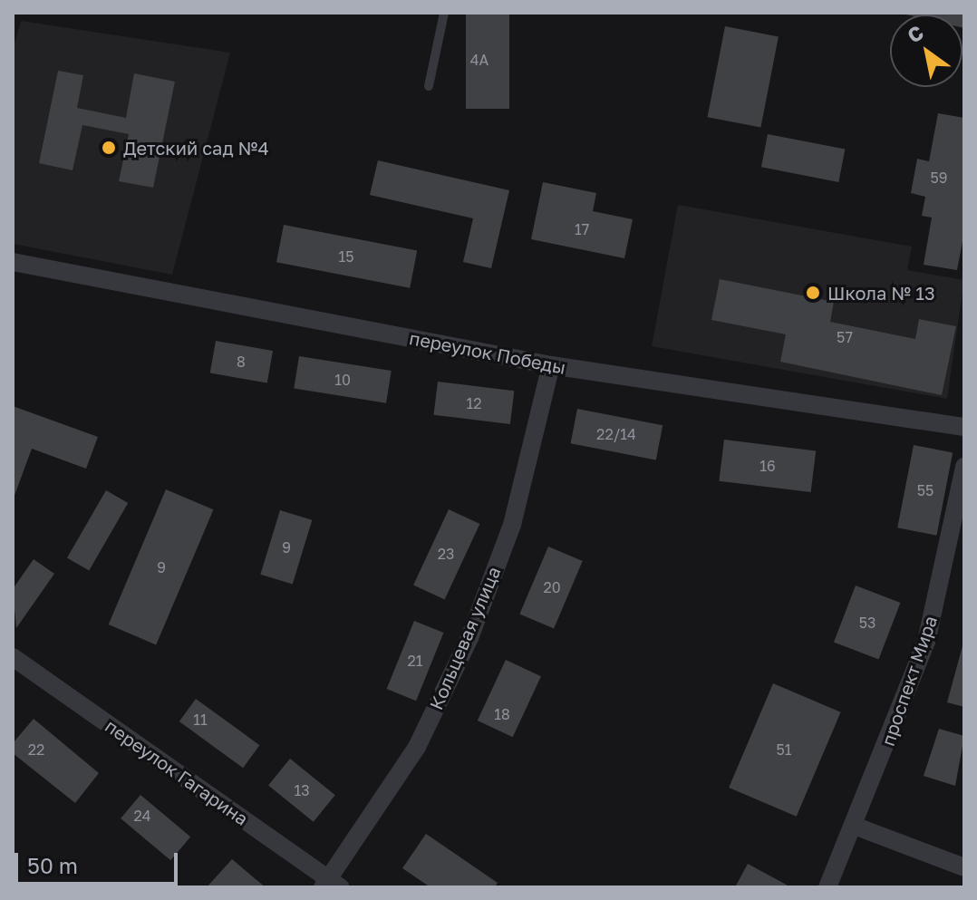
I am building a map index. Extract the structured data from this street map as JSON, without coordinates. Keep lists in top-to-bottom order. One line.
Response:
{"streets":{"street":["переулок Победы","Кольцевая улица","проспект Мира","переулок Гагарина"]},"crossings":[["переулок Победы","Кольцевая улица"],["Кольцевая улица","переулок Гагарина"]],"places":["Детский сад №4","Школа № 13"],"house_numbers":["4А","59","17","15","57","8","10","12","22/14","16","55","9","23","9","20","53","21","18","11","22","51","13","24"],"scale_bar":"50 m","north":"top left"}
